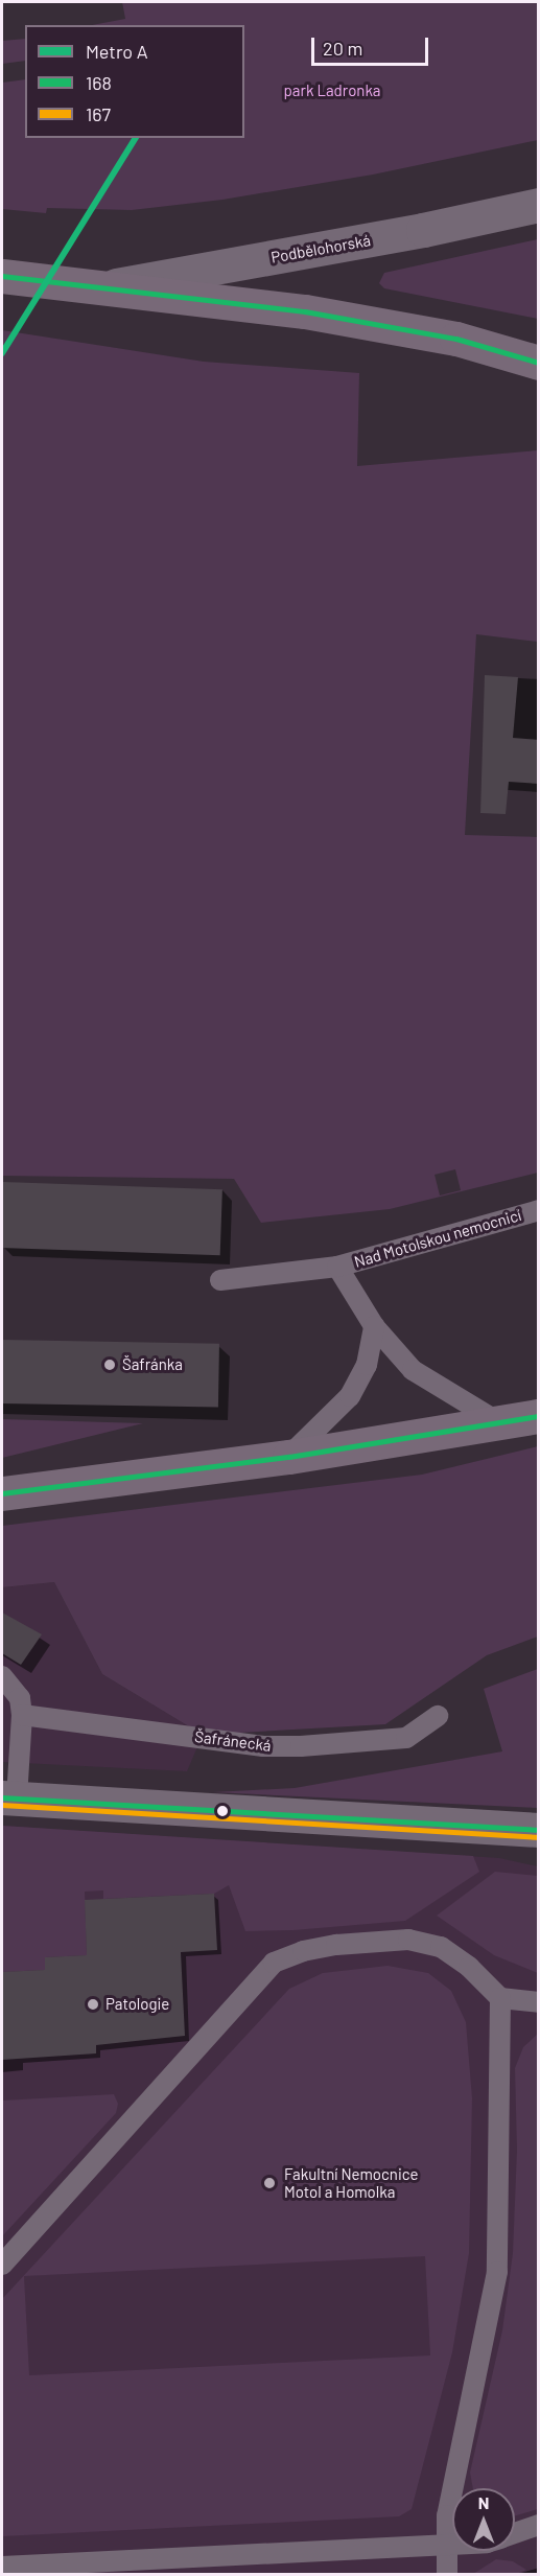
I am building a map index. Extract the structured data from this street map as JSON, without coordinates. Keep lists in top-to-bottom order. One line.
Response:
{"streets":{"street":["Podbělohorská"],"lane":["Nad Motolskou nemocnicí","Šafránecká"]},"parks":["park Ladronka"],"places":["Šafránka","Patologie","Fakultní Nemocnice Motol a Homolka"],"lines":["metro line A","transit line 168","transit line 167"],"legend":["Metro A","168","167"],"scale_bar":"20 m","north":"top"}
